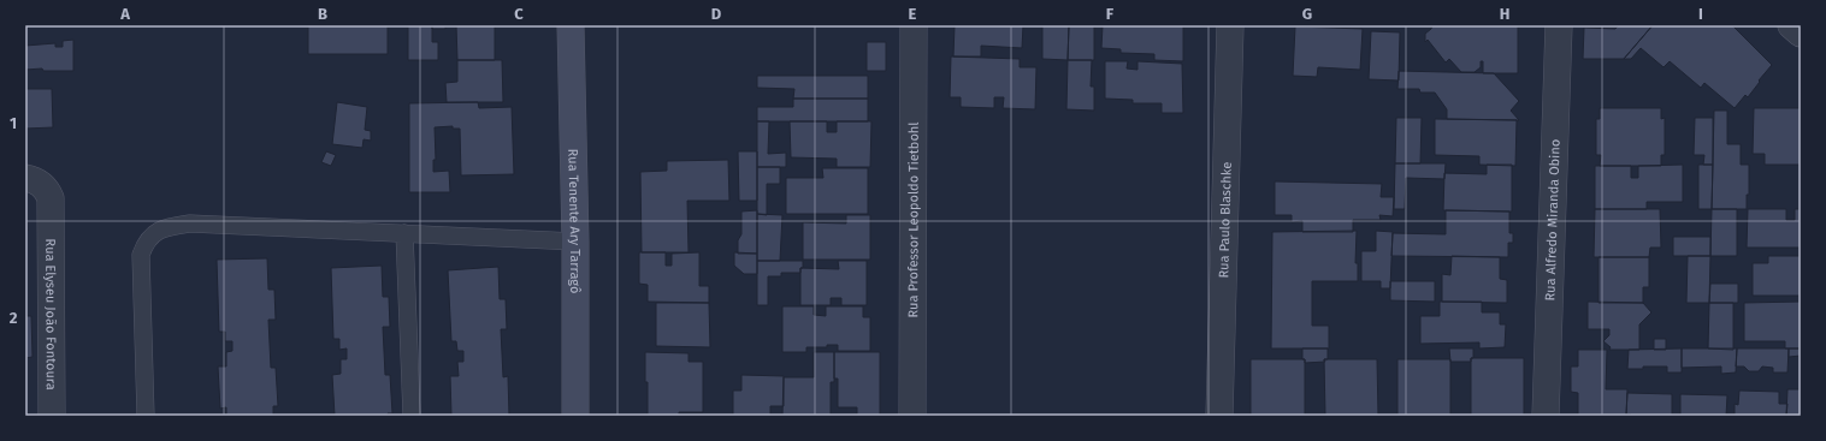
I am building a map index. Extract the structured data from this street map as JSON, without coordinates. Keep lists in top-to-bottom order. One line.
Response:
{"streets":{"main road":["Rua Tenente Ary Tarragô"],"street":["Rua Alfredo Miranda Obino","Rua Professor Leopoldo Tietbohl","Rua Paulo Blaschke","Rua Elyseu João Fontoura"]},"grid":{"columns":["A","B","C","D","E","F","G","H","I"],"rows":["1","2"]}}
